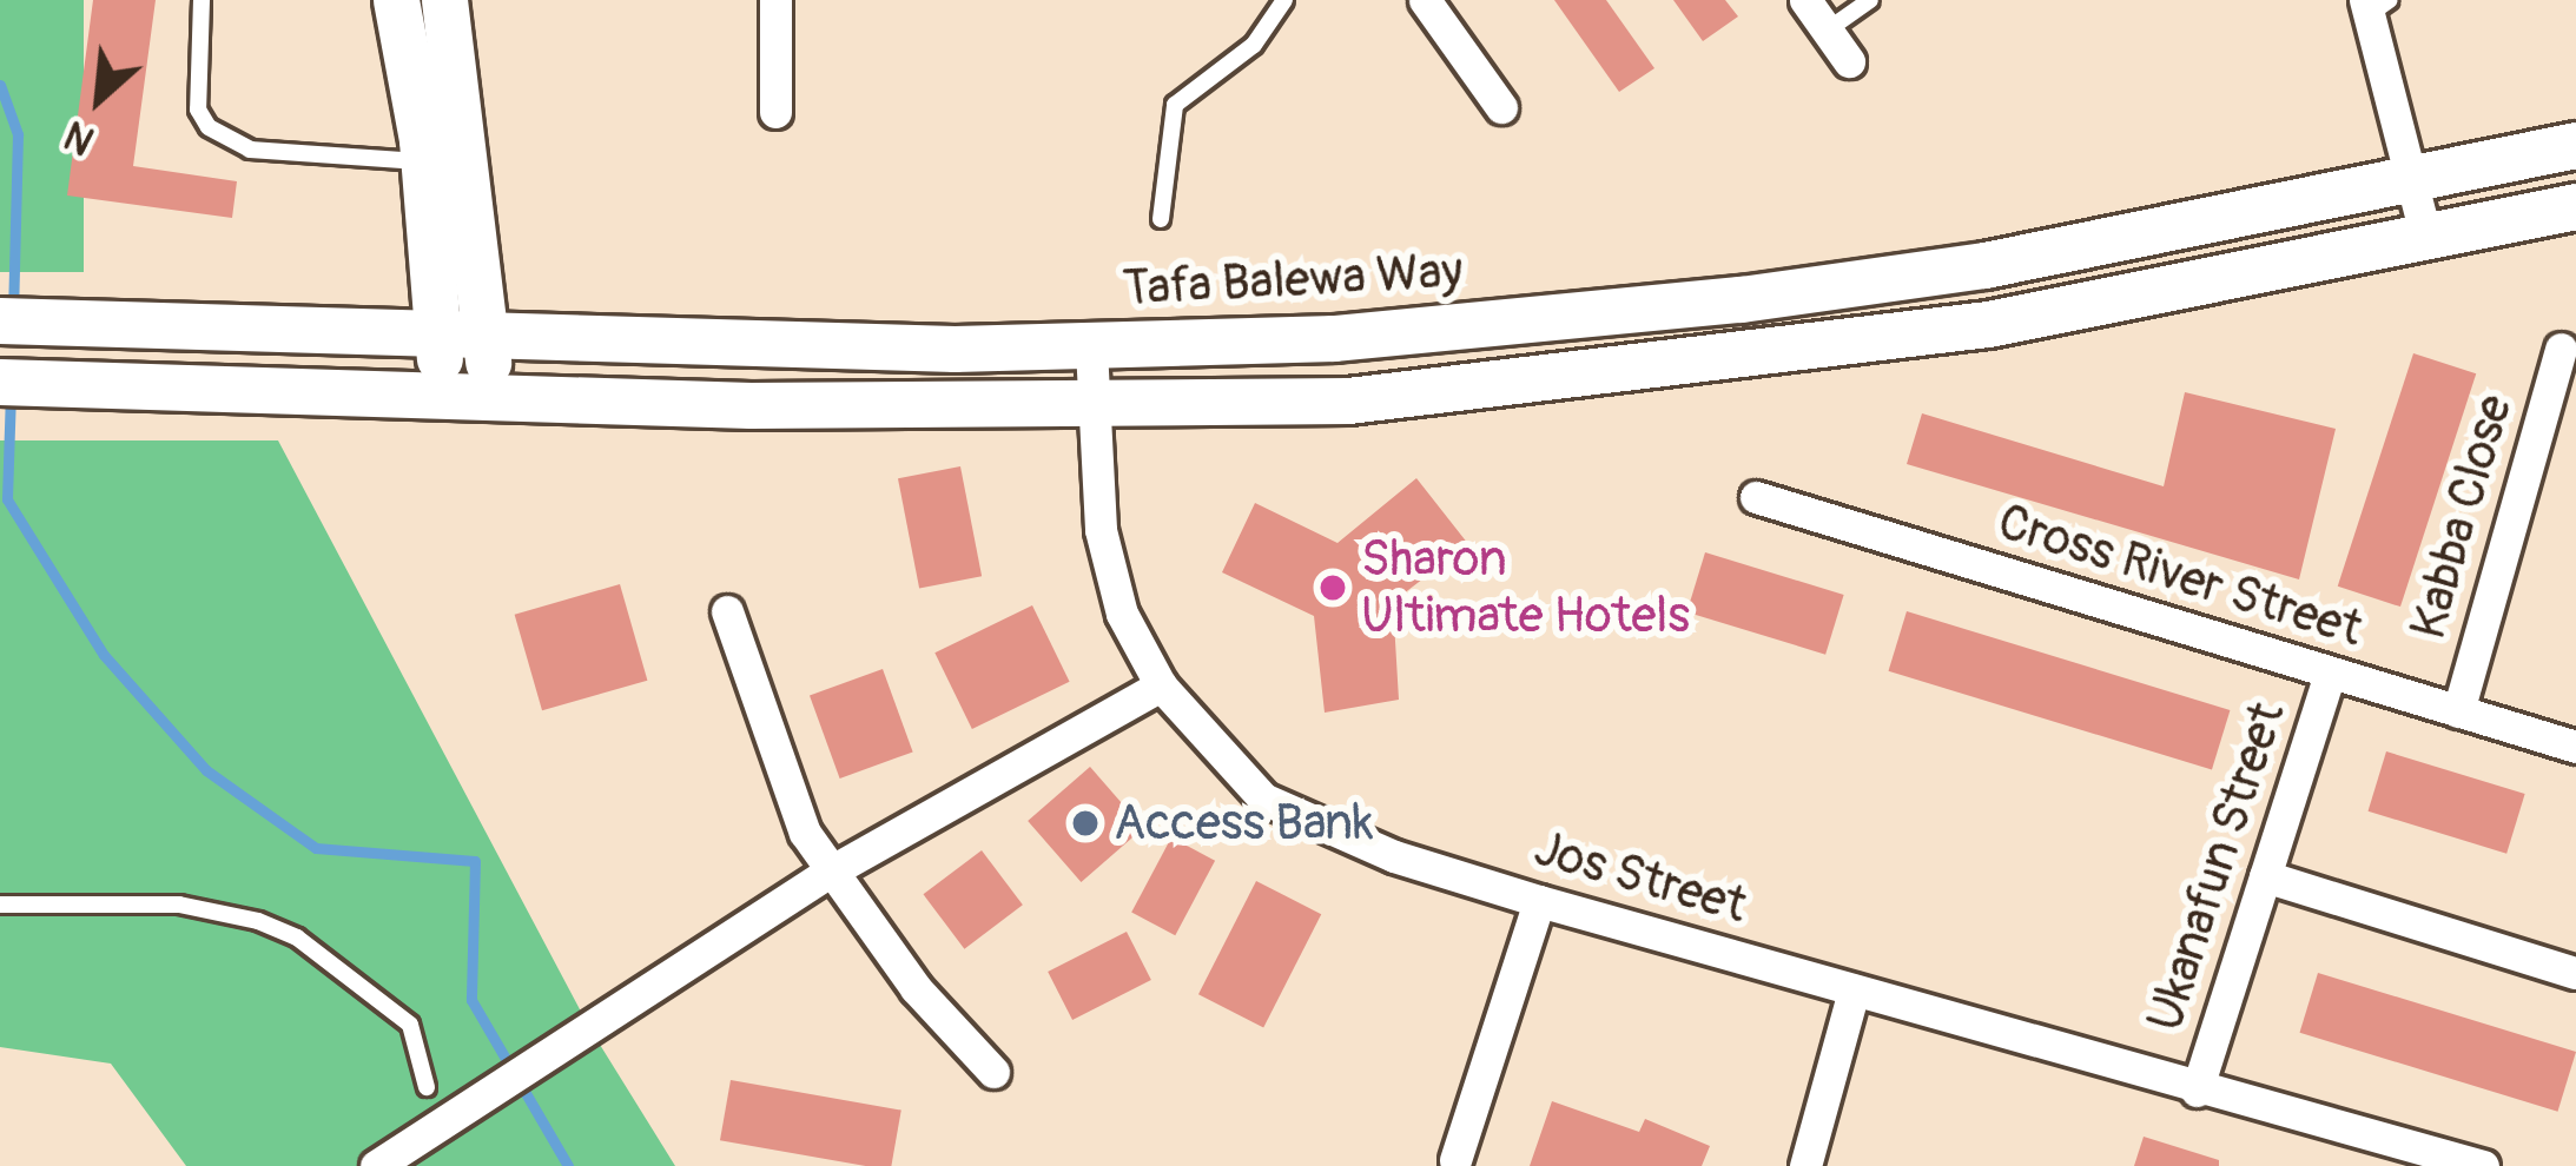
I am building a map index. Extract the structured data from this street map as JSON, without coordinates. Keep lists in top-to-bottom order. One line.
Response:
{"streets":{"main road":["Tafa Balewa Way"],"street":["Kabba Close","Cross River Street","Ukanafun Street","Jos Street"]},"crossings":[["Tafa Balewa Way","Jos Street"],["Kabba Close","Cross River Street"],["Cross River Street","Ukanafun Street"],["Ukanafun Street","Jos Street"]],"places":["Sharon Ultimate Hotels","Access Bank"],"north":"bottom left"}
